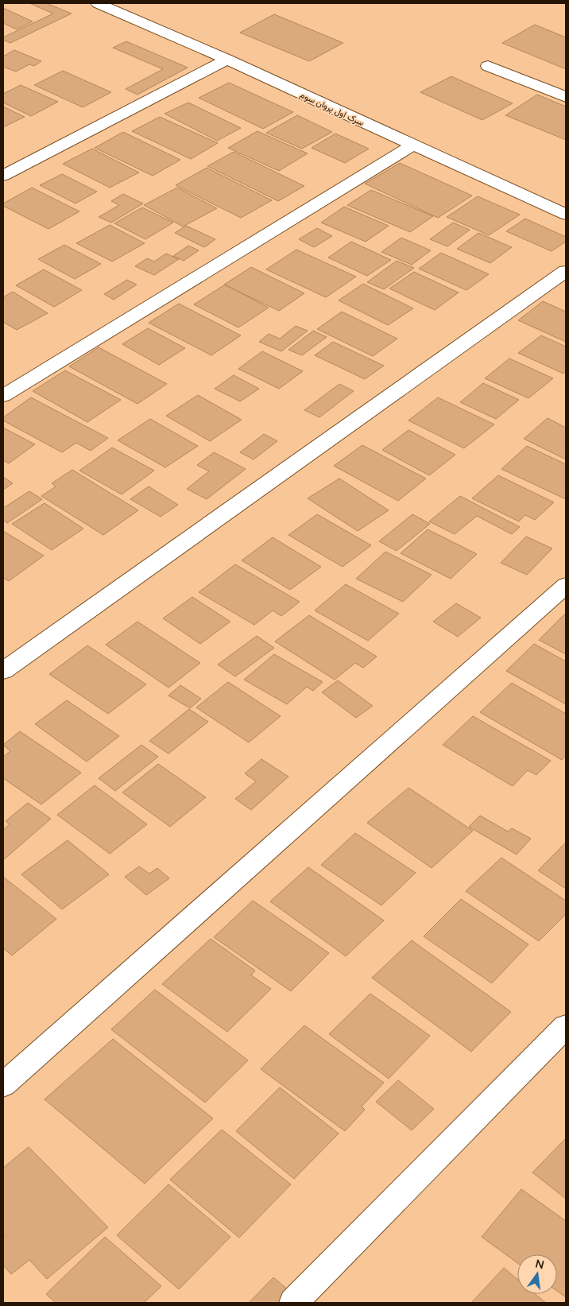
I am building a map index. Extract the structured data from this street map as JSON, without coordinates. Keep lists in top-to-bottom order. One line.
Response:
{"streets":{"street":["سرک اول پروان سوم"]},"north":"top"}
